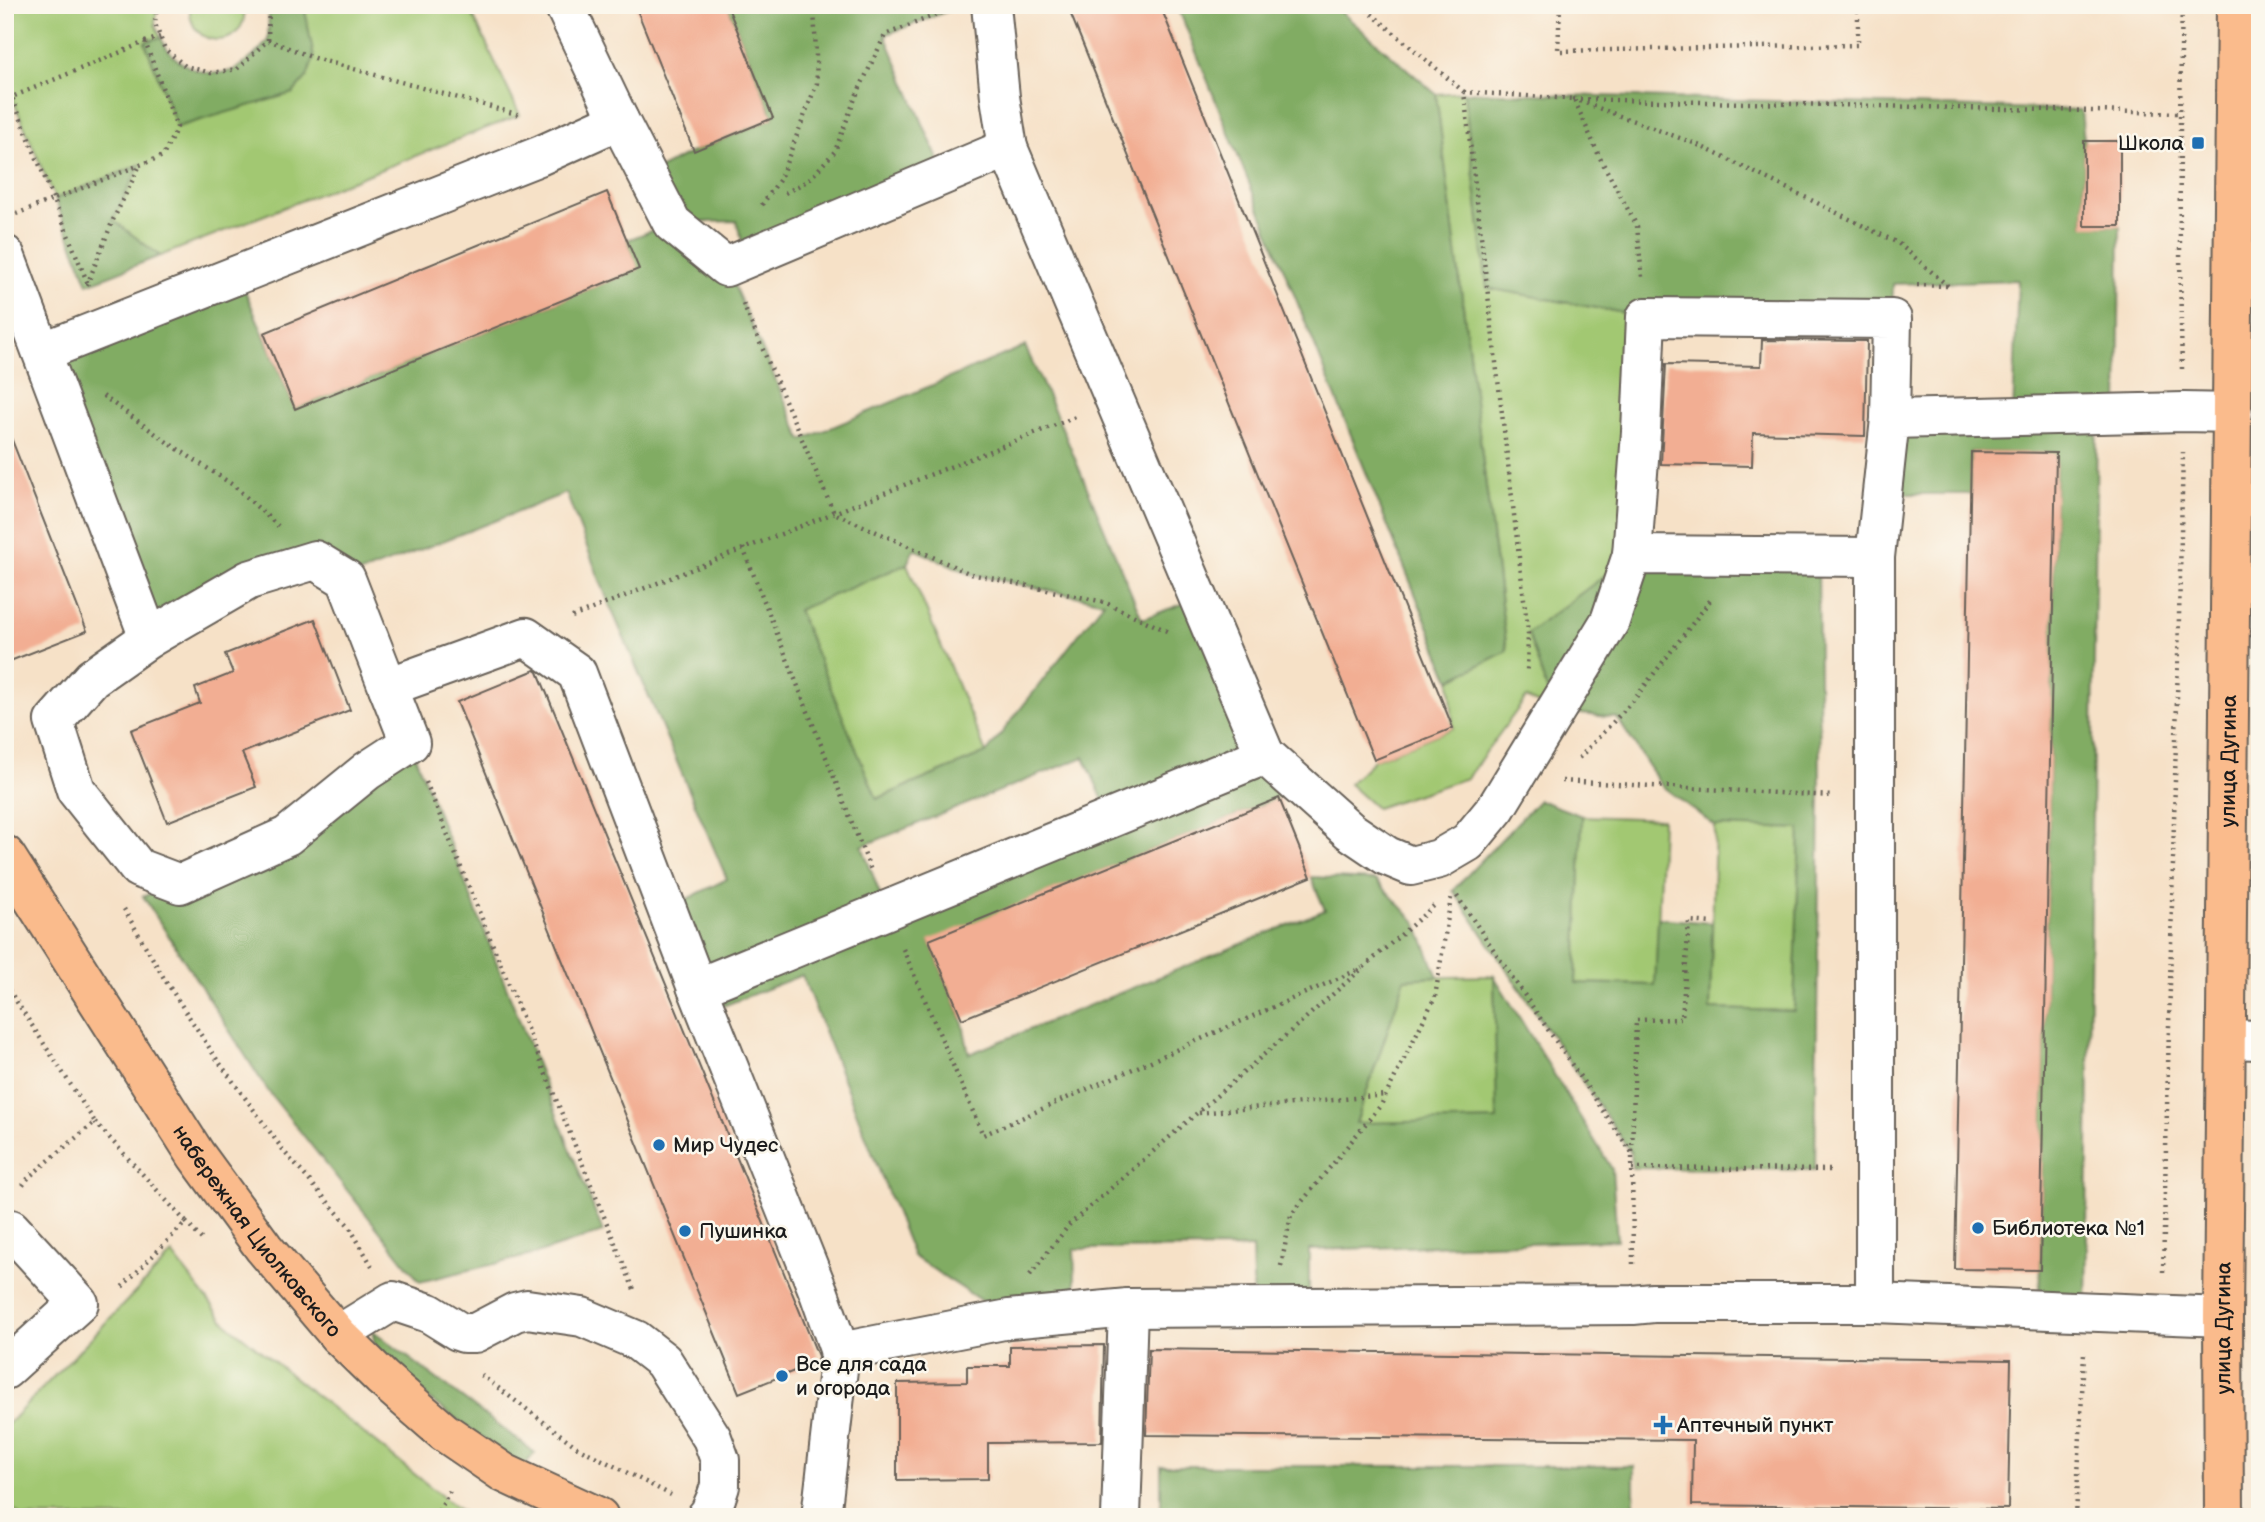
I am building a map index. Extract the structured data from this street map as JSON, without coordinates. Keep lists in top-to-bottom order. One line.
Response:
{"streets":{"main road":["улица Дугина","набережная Циолковского"]},"places":{"transit":["Школа"],"other":["Мир Чудес","Библиотека №1","Пушинка","Все для сада и огорода"],"health":["Аптечный пункт"]}}
